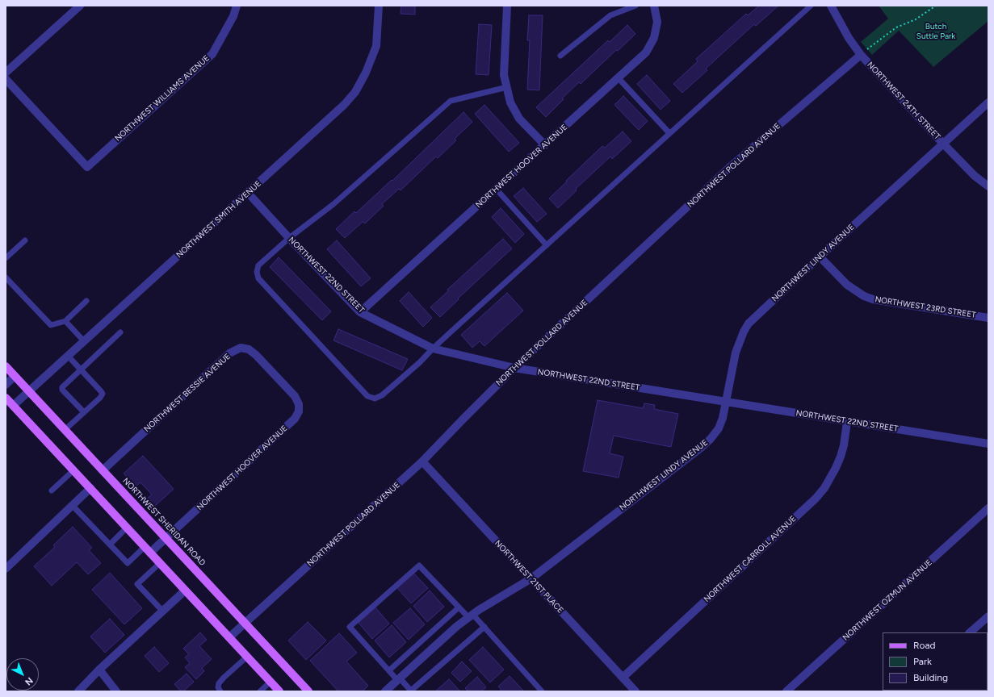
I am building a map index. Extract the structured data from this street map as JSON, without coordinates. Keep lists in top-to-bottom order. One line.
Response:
{"streets":{"main road":["NORTHWEST SHERIDAN ROAD"],"street":["NORTHWEST WILLIAMS AVENUE","NORTHWEST 24TH STREET","NORTHWEST POLLARD AVENUE","NORTHWEST HOOVER AVENUE","NORTHWEST SMITH AVENUE","NORTHWEST LINDY AVENUE","NORTHWEST 22ND STREET","NORTHWEST 23RD STREET","NORTHWEST BESSIE AVENUE","NORTHWEST CARROLL AVENUE","NORTHWEST 21ST PLACE","NORTHWEST OZMUN AVENUE"]},"crossings":[["NORTHWEST 24TH STREET","NORTHWEST POLLARD AVENUE"],["NORTHWEST 24TH STREET","NORTHWEST LINDY AVENUE"],["NORTHWEST POLLARD AVENUE","NORTHWEST 22ND STREET"],["NORTHWEST POLLARD AVENUE","NORTHWEST SHERIDAN ROAD"],["NORTHWEST POLLARD AVENUE","NORTHWEST 21ST PLACE"],["NORTHWEST HOOVER AVENUE","NORTHWEST 22ND STREET"],["NORTHWEST HOOVER AVENUE","NORTHWEST BESSIE AVENUE"],["NORTHWEST HOOVER AVENUE","NORTHWEST SHERIDAN ROAD"],["NORTHWEST SMITH AVENUE","NORTHWEST 22ND STREET"],["NORTHWEST SMITH AVENUE","NORTHWEST SHERIDAN ROAD"],["NORTHWEST LINDY AVENUE","NORTHWEST 22ND STREET"],["NORTHWEST LINDY AVENUE","NORTHWEST 23RD STREET"],["NORTHWEST LINDY AVENUE","NORTHWEST 21ST PLACE"],["NORTHWEST 22ND STREET","NORTHWEST CARROLL AVENUE"],["NORTHWEST BESSIE AVENUE","NORTHWEST SHERIDAN ROAD"],["NORTHWEST CARROLL AVENUE","NORTHWEST 21ST PLACE"]],"parks":["Butch Suttle Park"],"legend":["Road","Park","Building"],"north":"bottom right"}
